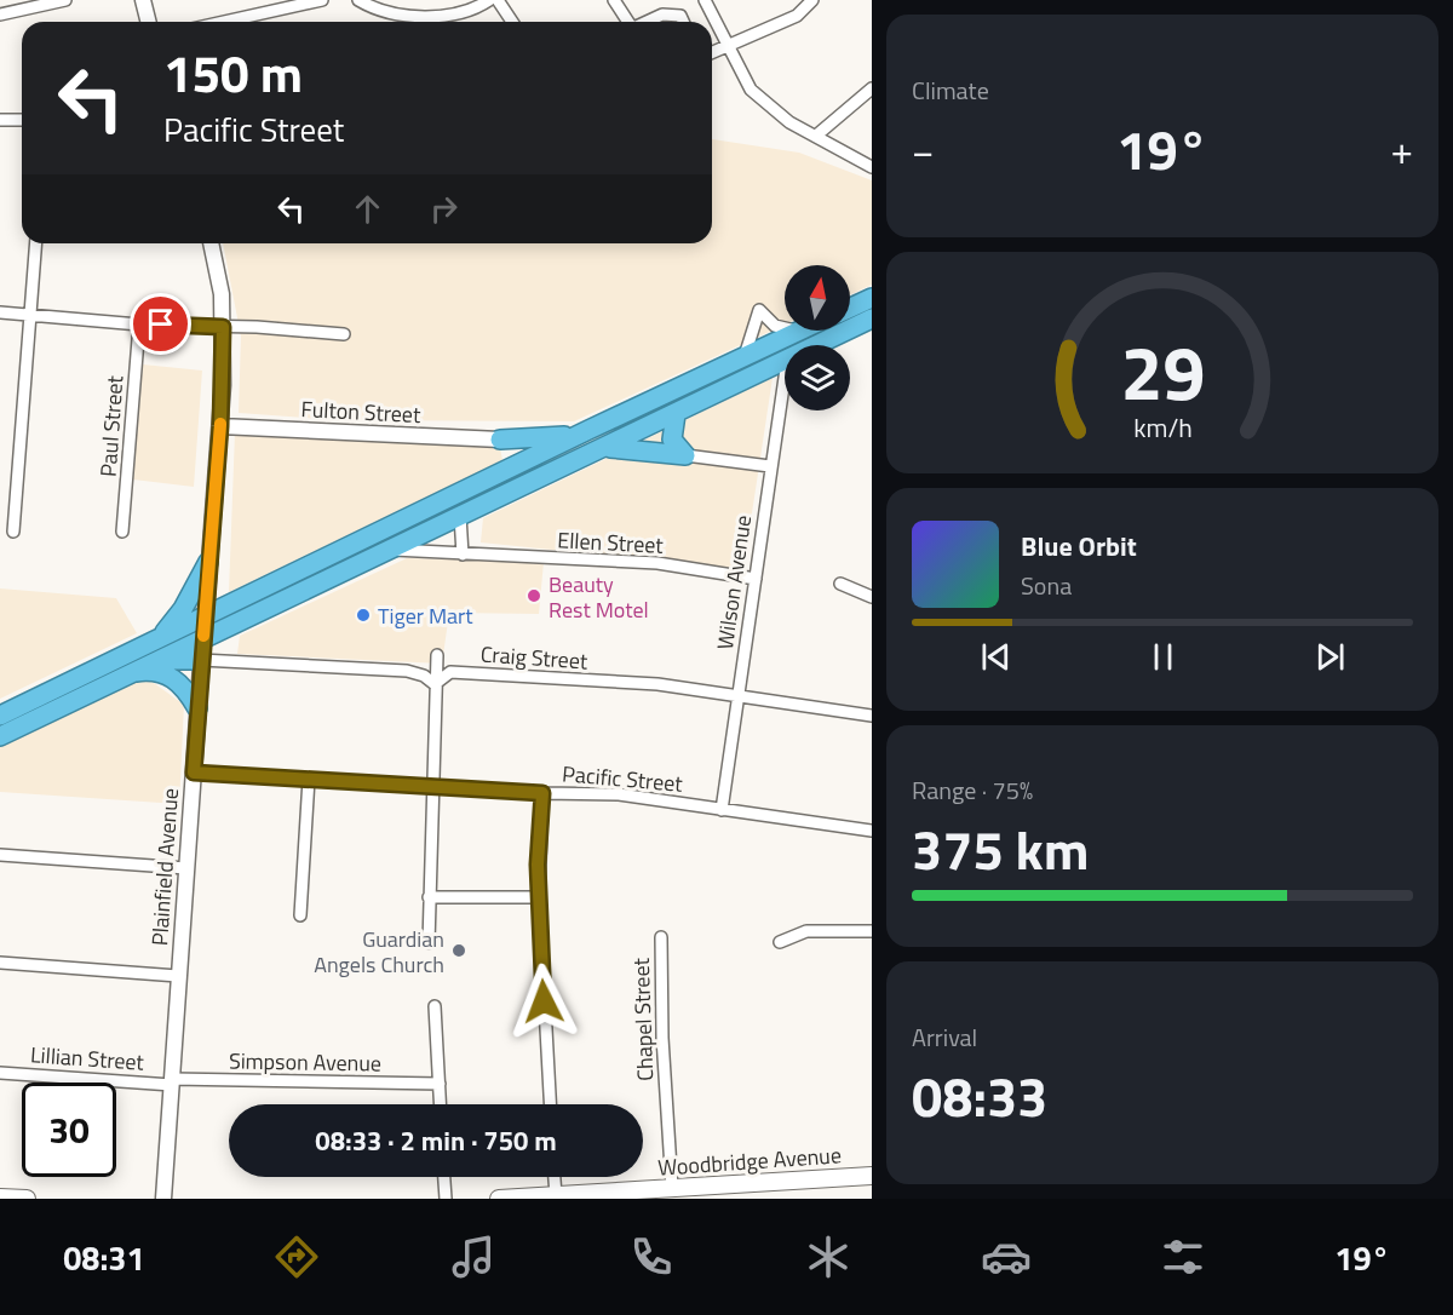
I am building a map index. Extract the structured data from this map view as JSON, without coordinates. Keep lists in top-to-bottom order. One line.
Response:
{"streets":{"main road":["Woodbridge Avenue"],"street":["Fulton Street","Paul Street","Ellen Street","Wilson Avenue","Craig Street","Pacific Street","Plainfield Avenue","Chapel Street","Lillian Street","Simpson Avenue"]},"crossings":[["Fulton Street","Plainfield Avenue"],["Ellen Street","Wilson Avenue"],["Wilson Avenue","Craig Street"],["Wilson Avenue","Pacific Street"],["Pacific Street","Plainfield Avenue"],["Plainfield Avenue","Lillian Street"],["Plainfield Avenue","Simpson Avenue"],["Chapel Street","Woodbridge Avenue"],["Lillian Street","Simpson Avenue"]],"places":["Beauty Rest Motel","Tiger Mart","Guardian Angels Church"],"north":"top","page":{"tile":["Climate",["Range · 75%","375 km"],["Arrival","08:33"]],"turn":["150 m","Pacific Street"],"heat":["−","19°","+"],"song":["Blue Orbit","Sona"],"limit":"30","trip":"08:33 · 2 min · 750 m","tabs":["08:31","19°"],"gauge":["29","km/h"]}}
